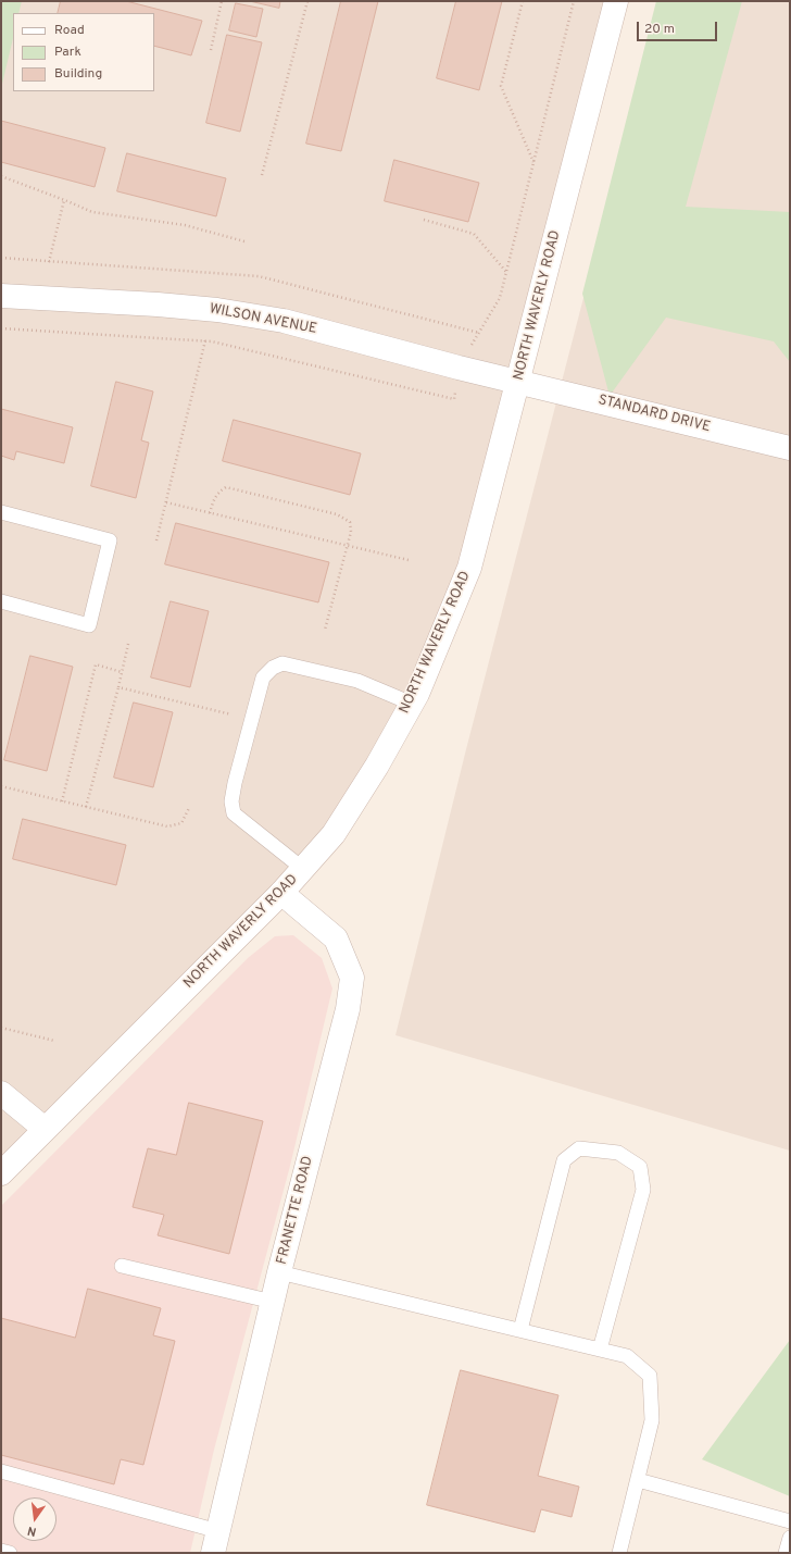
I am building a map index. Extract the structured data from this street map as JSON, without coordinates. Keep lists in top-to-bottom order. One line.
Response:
{"streets":{"street":["NORTH WAVERLY ROAD","WILSON AVENUE","STANDARD DRIVE","FRANETTE ROAD"]},"crossings":[["NORTH WAVERLY ROAD","WILSON AVENUE"],["NORTH WAVERLY ROAD","STANDARD DRIVE"],["NORTH WAVERLY ROAD","FRANETTE ROAD"],["WILSON AVENUE","STANDARD DRIVE"]],"legend":["Road","Park","Building"],"scale_bar":"20 m","north":"bottom"}
